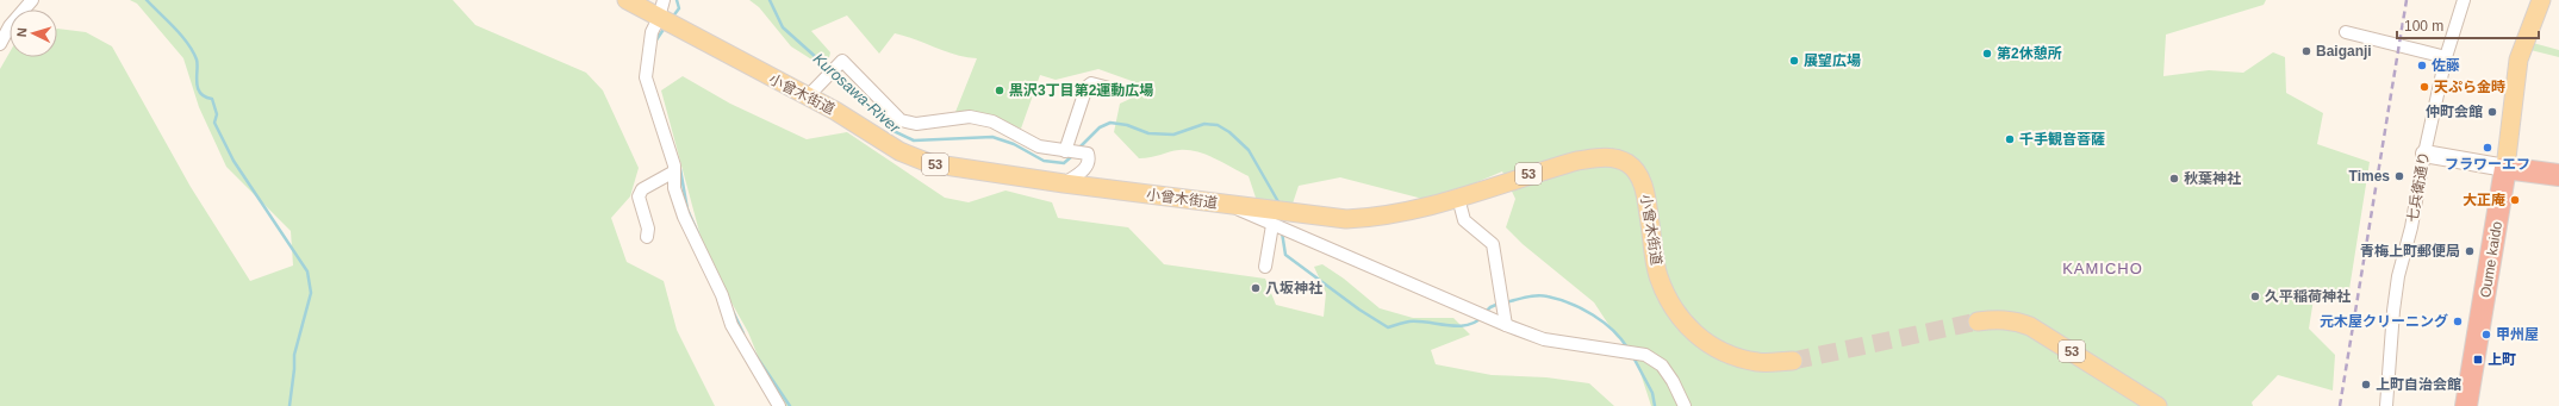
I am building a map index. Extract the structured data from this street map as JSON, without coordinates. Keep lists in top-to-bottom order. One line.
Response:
{"streets":{"highway":["Oume kaido"],"main road":["小曾木街道","53"],"street":["七兵衛通り"]},"districts":["KAMICHO"],"water":["Kurosawa-River"],"places":{"other":["Baiganji","第2休憩所","展望広場","佐藤","天ぷら金時","黒沢3丁目第2運動広場","仲町会館","千手観音菩薩","フラワーエフ","Times","秋葉神社","大正庵","青梅上町郵便局","八坂神社","久平稲荷神社","元木屋クリーニング","甲州屋","上町自治会館"],"transit":["上町"]},"scale_bar":"100 m","north":"left"}
